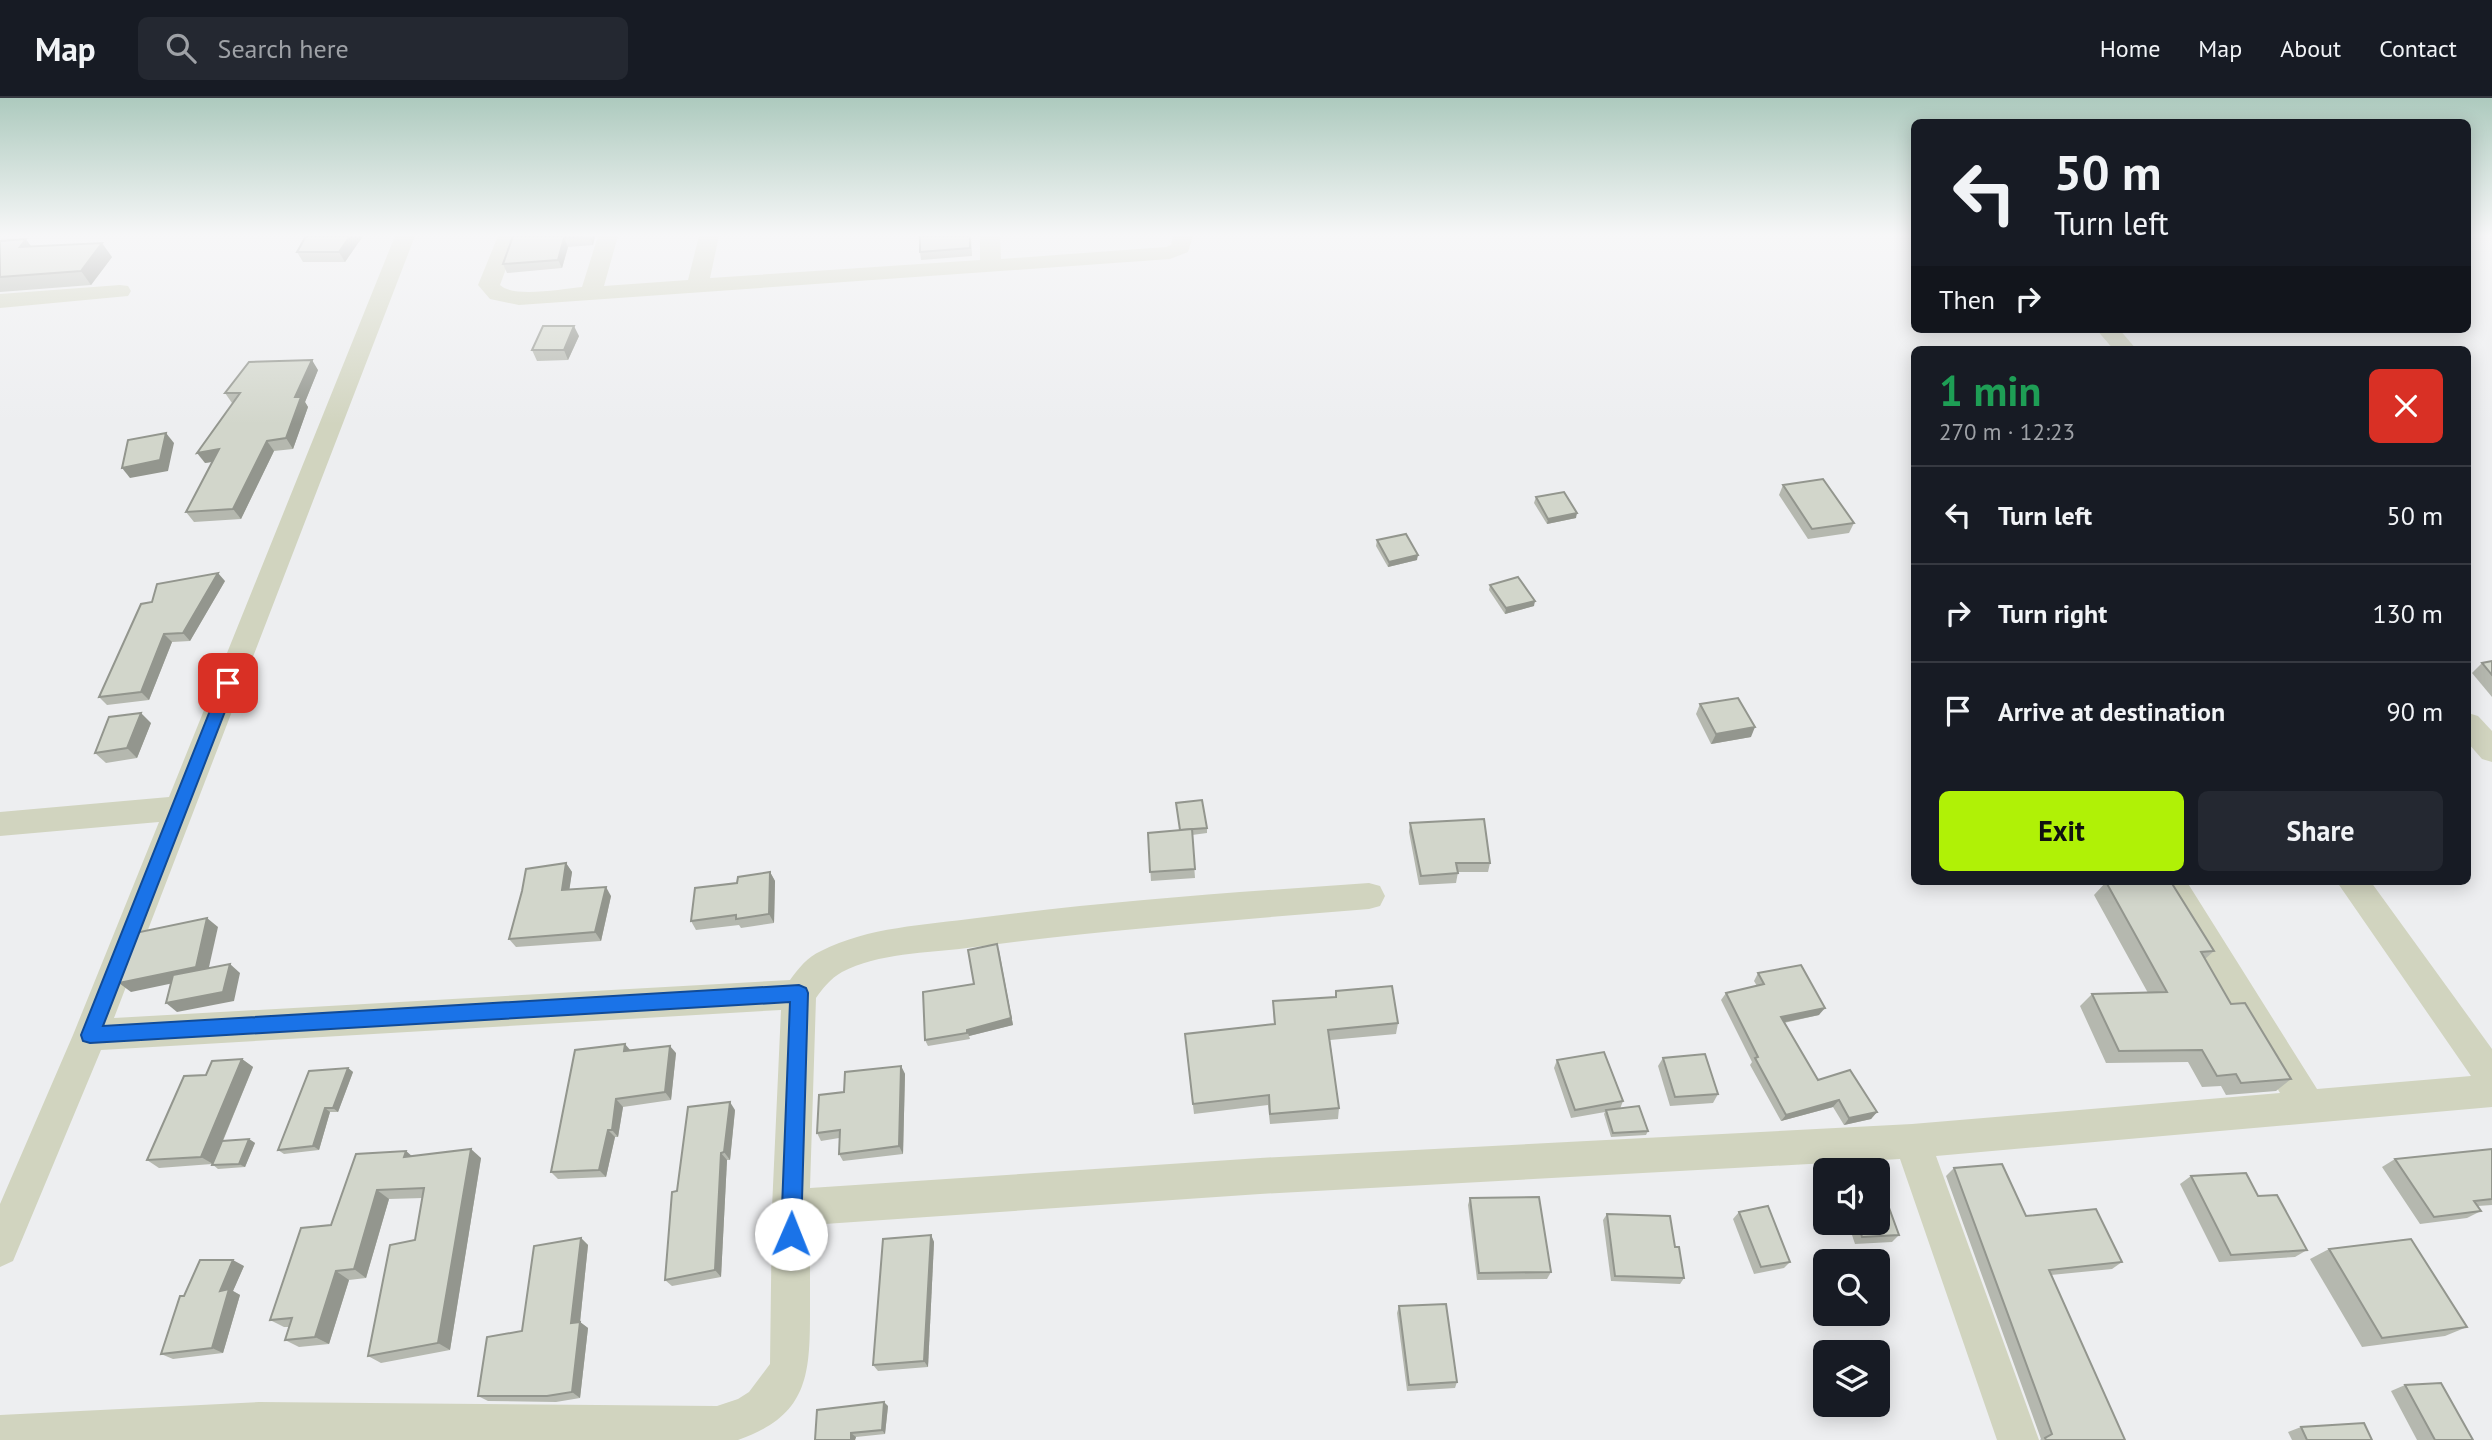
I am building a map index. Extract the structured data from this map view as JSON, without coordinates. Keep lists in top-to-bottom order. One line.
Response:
{"page":{"header":"Map","search":"Search here","nav":["Home","Map","About","Contact"],"turn":["50 m","Turn left"],"then":"Then","heading":["1 min","270 m · 12:23"],"list":[{"name":"Turn left","value":"50 m"},{"name":"Turn right","value":"130 m"},{"name":"Arrive at destination","value":"90 m"}],"buttons":["Exit","Share"]}}
